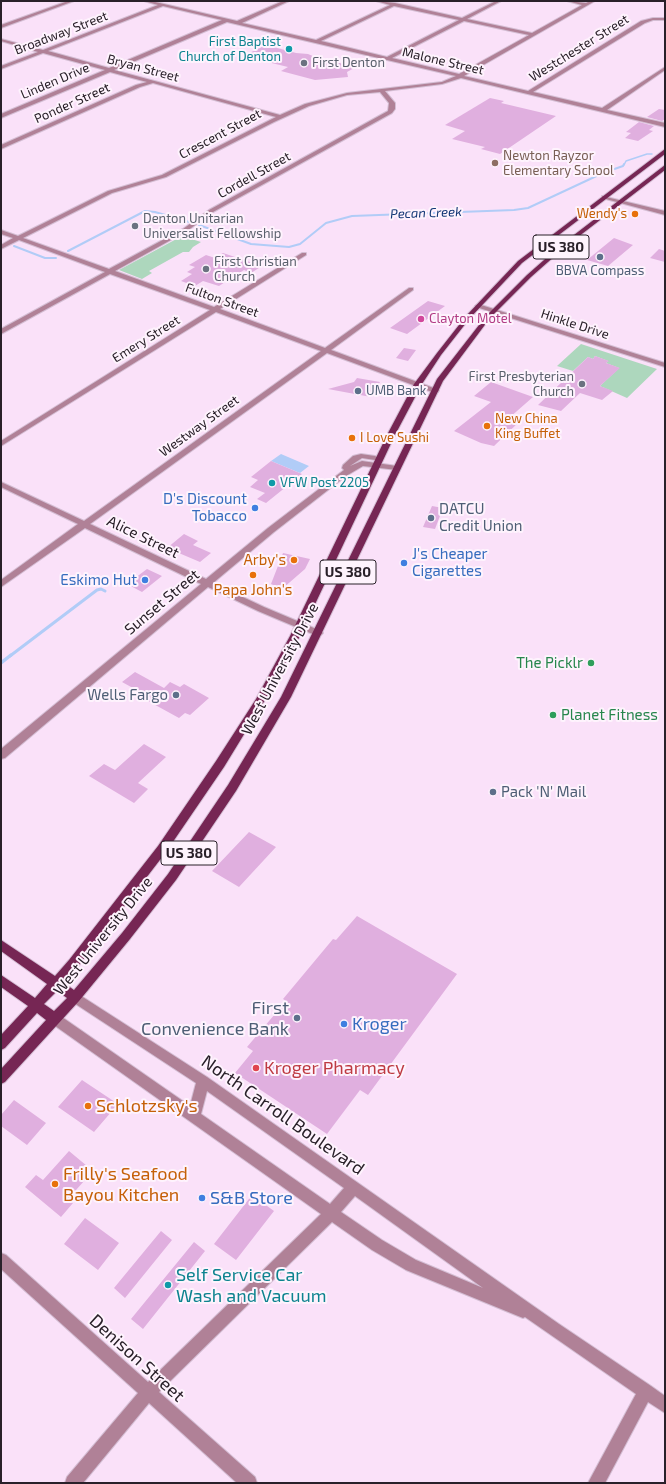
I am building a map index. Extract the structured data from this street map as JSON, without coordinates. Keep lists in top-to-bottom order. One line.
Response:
{"streets":{"main road":["US 380","West University Drive","North Carroll Boulevard"],"street":["Broadway Street","Westchester Street","Malone Street","Bryan Street","Linden Drive","Ponder Street","Crescent Street","Cordell Street","Fulton Street","Hinkle Drive","Emery Street","Westway Street","Alice Street","Sunset Street","Denison Street"]},"crossings":[["Broadway Street","Malone Street"],["Broadway Street","Bryan Street"],["Westchester Street","Malone Street"],["Malone Street","Linden Drive"],["Malone Street","Crescent Street"],["Bryan Street","Linden Drive"],["Bryan Street","Ponder Street"],["Bryan Street","Crescent Street"],["Crescent Street","Cordell Street"],["Crescent Street","Fulton Street"],["Cordell Street","Fulton Street"],["Fulton Street","Emery Street"],["Fulton Street","Westway Street"],["Fulton Street","West University Drive"],["Hinkle Drive","West University Drive"],["Westway Street","Alice Street"],["Alice Street","Sunset Street"],["Alice Street","West University Drive"],["Sunset Street","West University Drive"],["West University Drive","North Carroll Boulevard"]],"water":["Pecan Creek"],"places":["First Baptist Church of Denton","First Denton","Newton Rayzor Elementary School","Wendy's","Denton Unitarian Universalist Fellowship","BBVA Compass","First Christian Church","Clayton Motel","First Presbyterian Church","UMB Bank","New China King Buffet","I Love Sushi","VFW Post 2205","D's Discount Tobacco","DATCU Credit Union","Arby's","J's Cheaper Cigarettes","Papa John's","Eskimo Hut","The Picklr","Wells Fargo","Planet Fitness","Pack 'N' Mail","First Convenience Bank","Kroger","Kroger Pharmacy","Schlotzsky's","Frilly's Seafood Bayou Kitchen","S&B Store","Self Service Car Wash and Vacuum"]}
